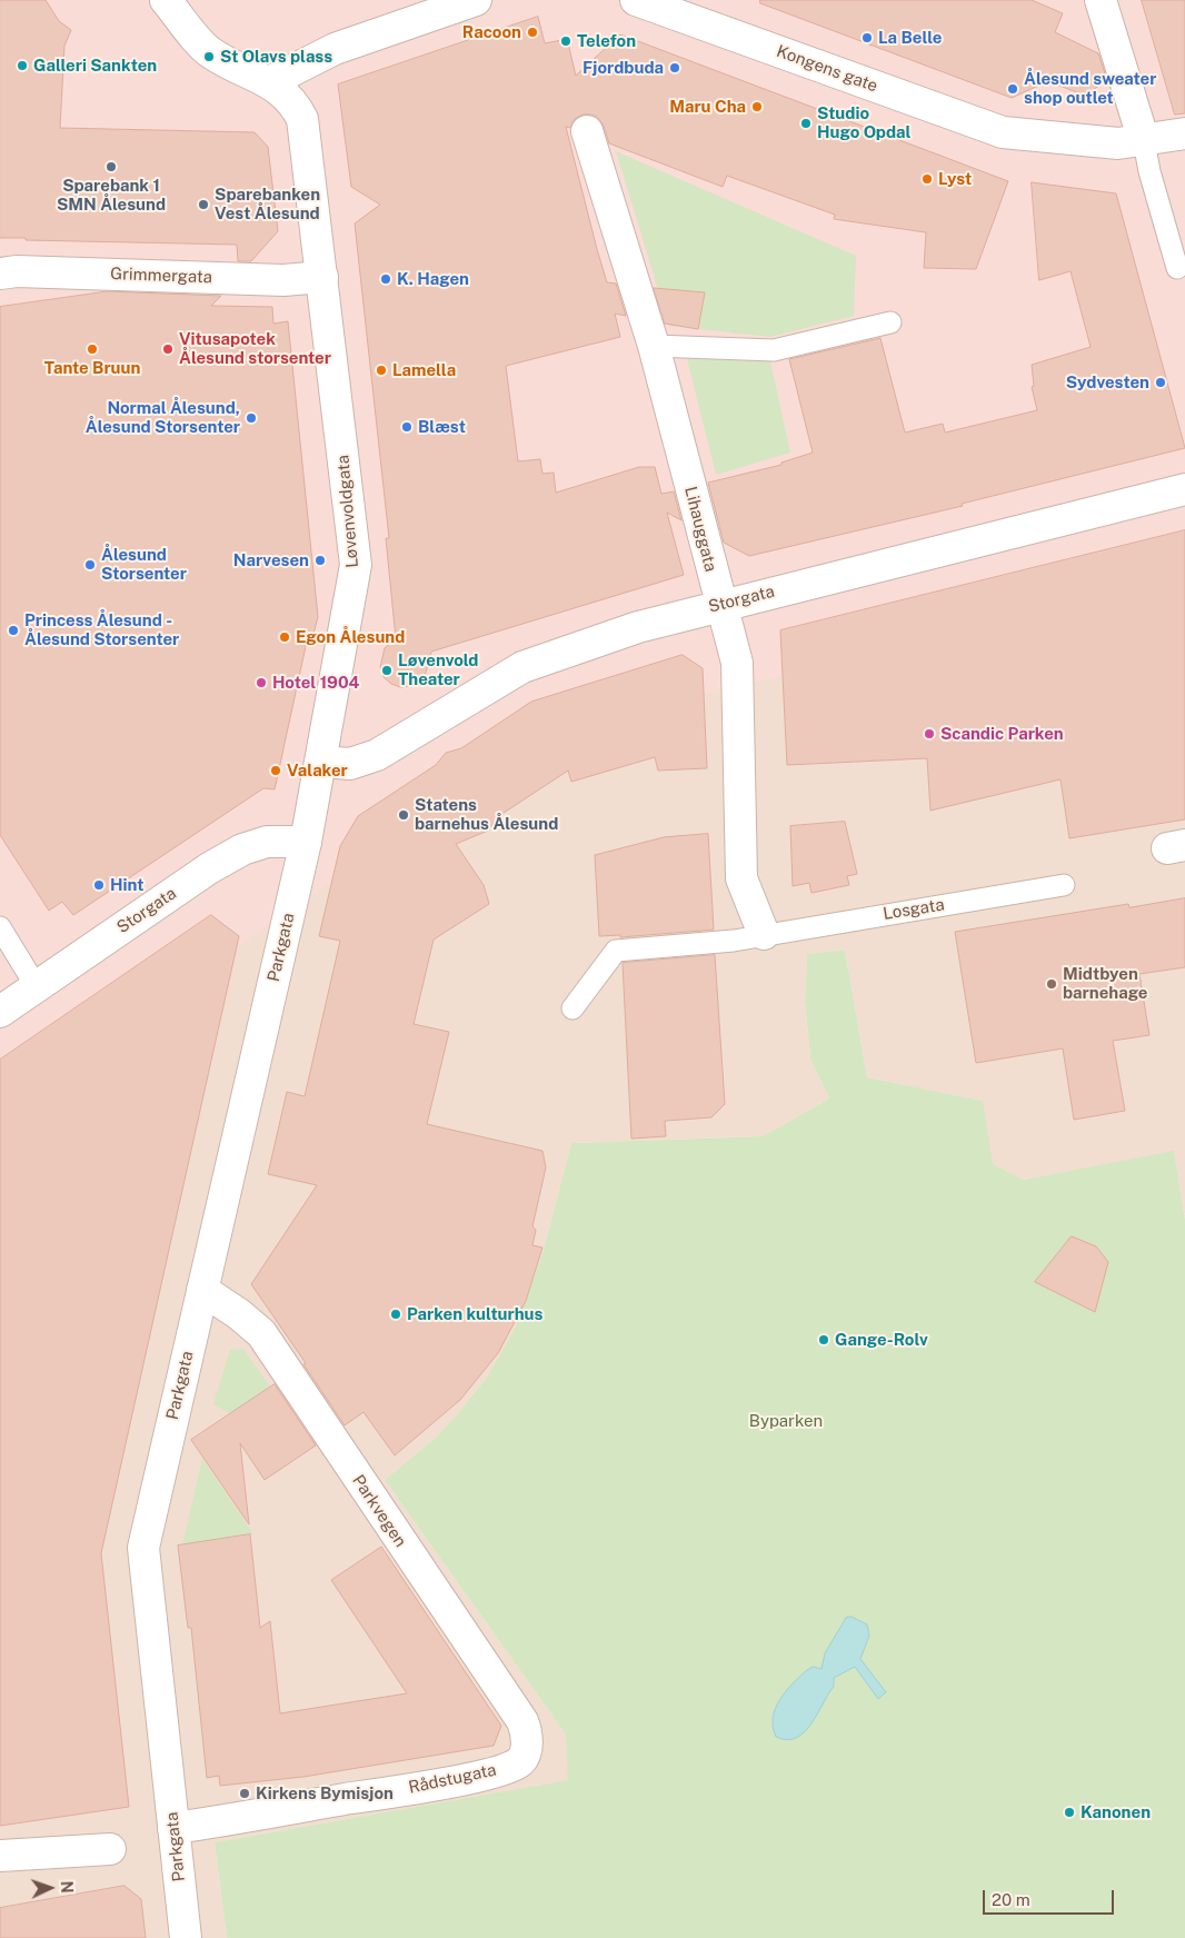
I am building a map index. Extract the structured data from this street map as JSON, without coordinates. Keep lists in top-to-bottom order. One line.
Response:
{"streets":{"street":["Kongens gate","Grimmergata","Løvenvoldgata","Lihauggata","Storgata","Parkgata","Parkvegen","Rådstugata"],"lane":["Losgata"]},"crossings":[["Grimmergata","Løvenvoldgata"],["Løvenvoldgata","Storgata"],["Løvenvoldgata","Parkgata"],["Lihauggata","Storgata"],["Lihauggata","Losgata"],["Storgata","Parkgata"],["Parkgata","Parkvegen"],["Parkgata","Rådstugata"],["Parkvegen","Rådstugata"]],"parks":["Byparken"],"places":["Racoon","La Belle","Telefon","St Olavs plass","Galleri Sankten","Fjordbuda","Ålesund sweater shop outlet","Maru Cha","Studio Hugo Opdal","Sparebank 1 SMN Ålesund","Lyst","Sparebanken Vest Ålesund","K. Hagen","Tante Bruun","Vitusapotek Ålesund storsenter","Lamella","Sydvesten","Normal Ålesund, Ålesund Storsenter","Blæst","Narvesen","Ålesund Storsenter","Princess Ålesund - Ålesund Storsenter","Egon Ålesund","Løvenvold Theater","Hotel 1904","Scandic Parken","Valaker","Statens barnehus Ålesund","Hint","Midtbyen barnehage","Parken kulturhus","Gange-Rolv","Kirkens Bymisjon","Kanonen"],"scale_bar":"20 m","north":"right"}
